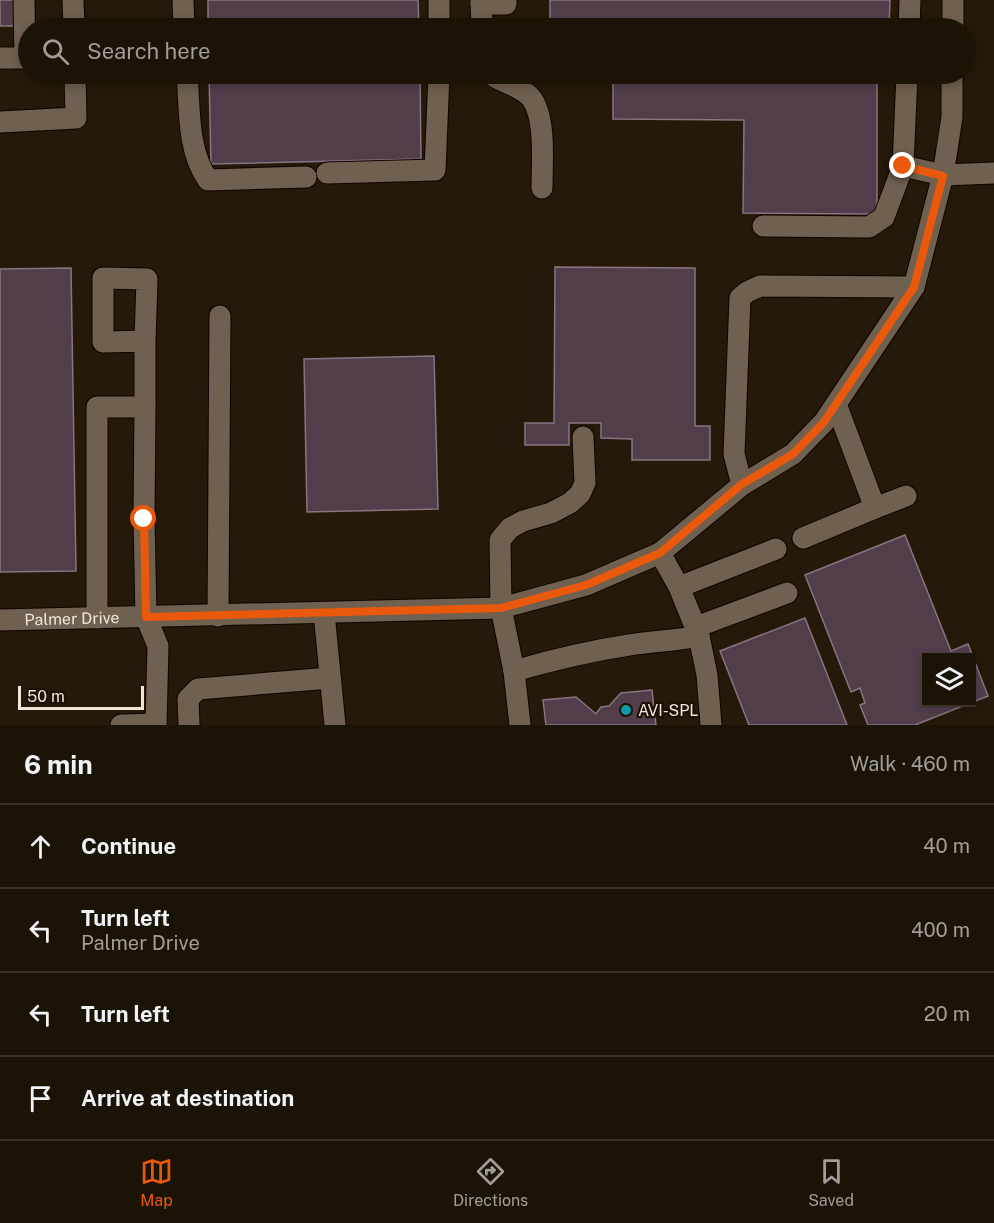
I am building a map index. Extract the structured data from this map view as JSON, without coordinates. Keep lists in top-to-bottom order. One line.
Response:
{"streets":{"street":["Palmer Drive"]},"places":["AVI-SPL"],"scale_bar":"50 m","page":{"search":"Search here","scale":"50 m","heading":["6 min","Walk · 460 m"],"list":[["Continue","40 m"],["Turn left","Palmer Drive","400 m"],["Turn left","20 m"],"Arrive at destination"],"nav":["Map","Directions","Saved"]}}
